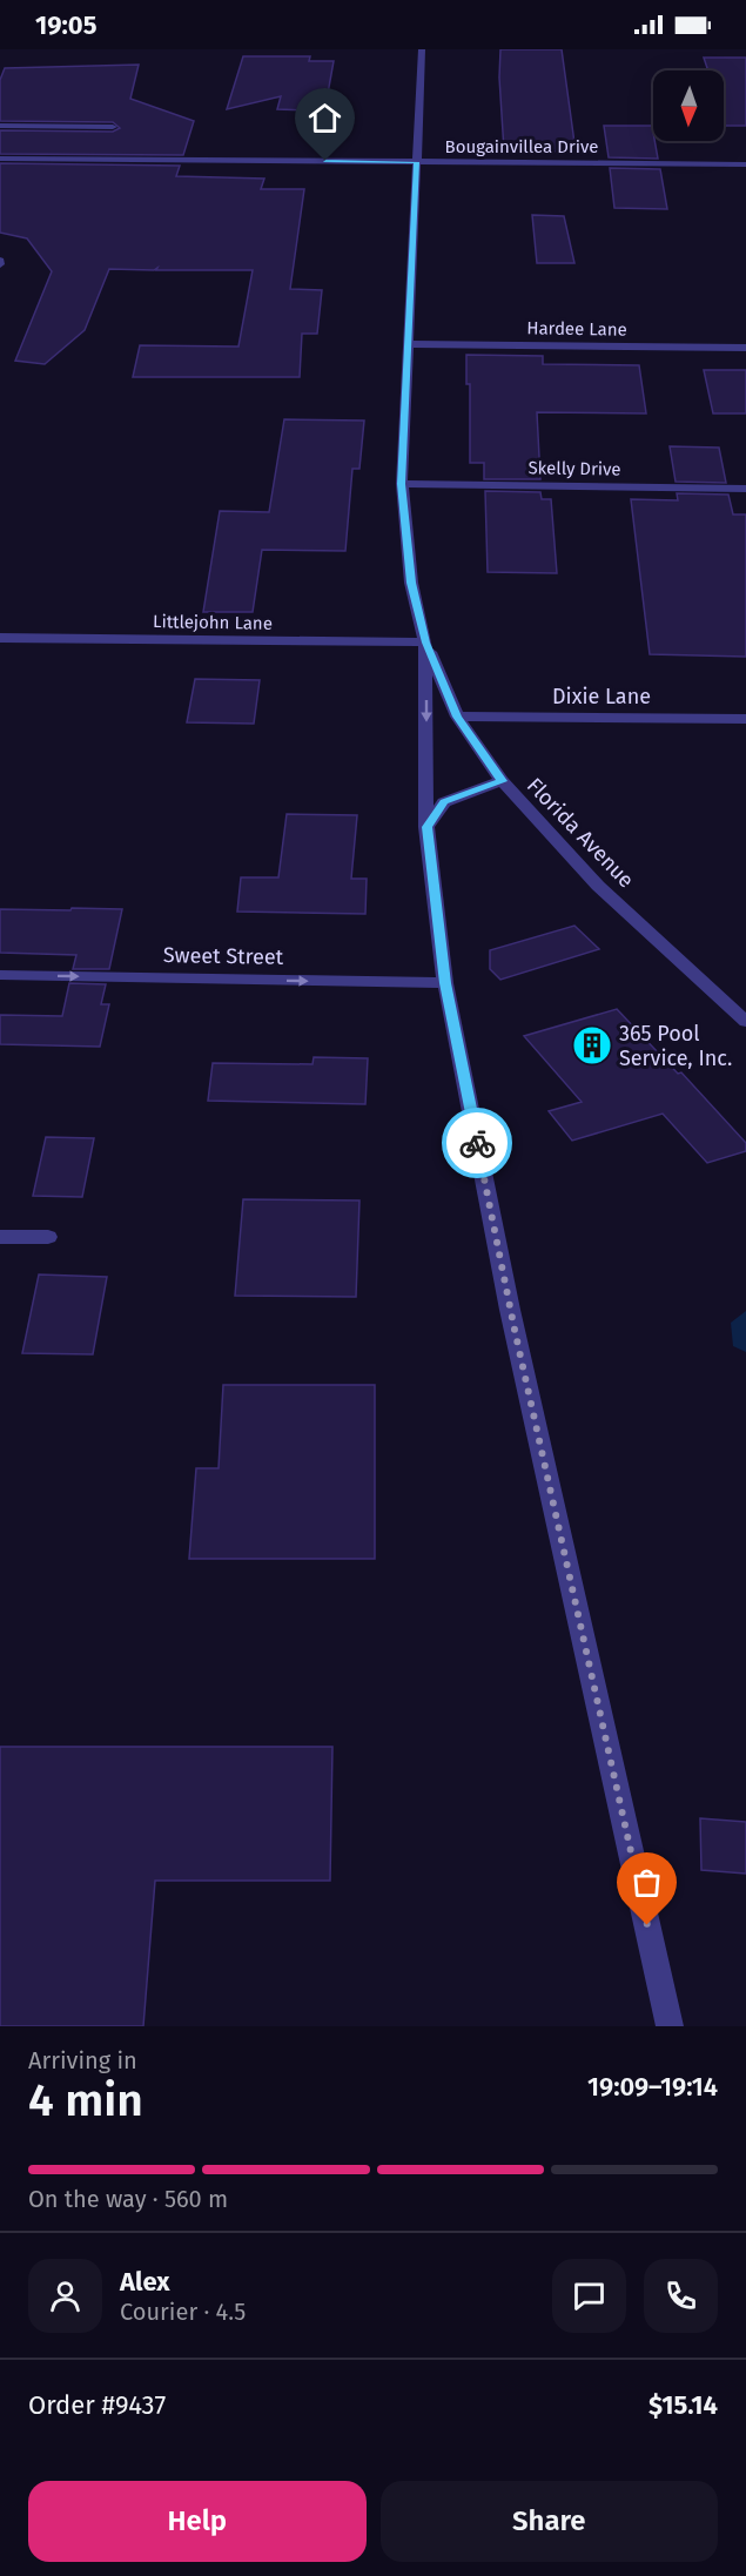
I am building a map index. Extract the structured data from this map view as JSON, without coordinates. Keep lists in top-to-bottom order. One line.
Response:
{"streets":{"street":["Bougainvillea Drive","Hardee Lane","Skelly Drive","Littlejohn Lane","Dixie Lane","Florida Avenue","Sweet Street"]},"crossings":[["Littlejohn Lane","Florida Avenue"],["Dixie Lane","Florida Avenue"]],"one_way":["Sweet Street"],"places":{"building":["365 Pool Service, Inc."]},"north":"bottom","page":{"status":"19:05","heading":["4 min","Arriving in","19:09–19:14"],"panel":["Alex","Courier · 4.5","Order #9437","$15.14"],"bar":"On the way · 560 m","buttons":["Help","Share"]}}
